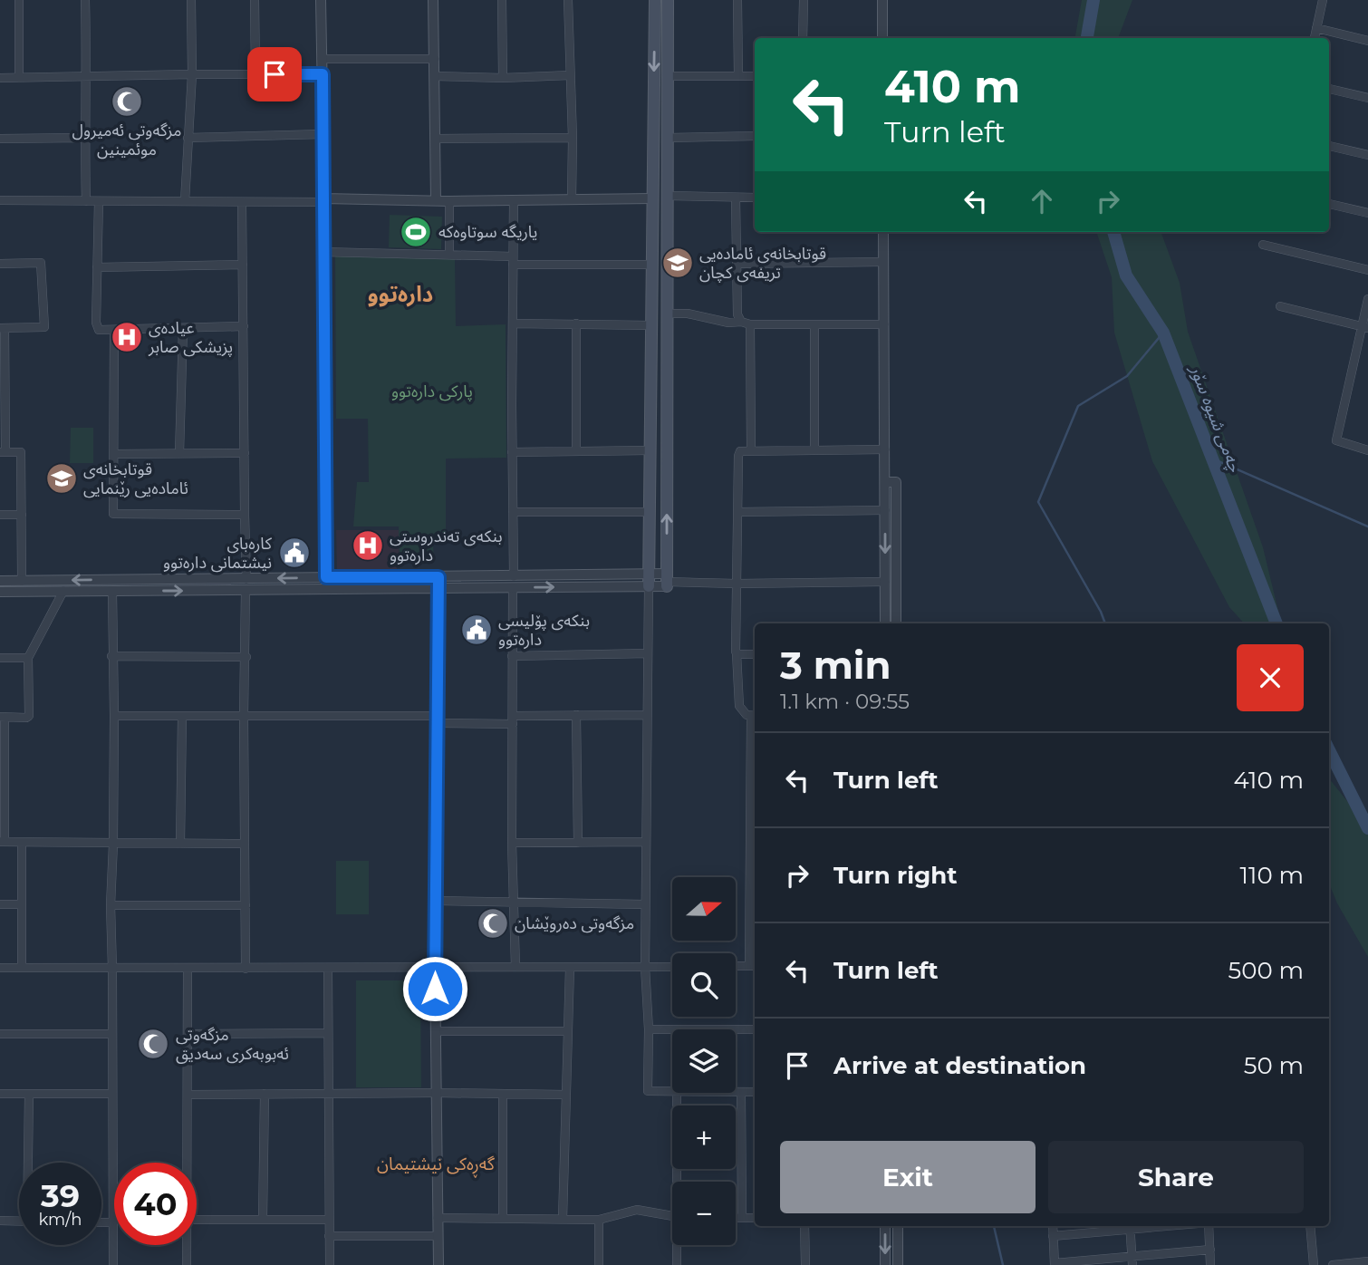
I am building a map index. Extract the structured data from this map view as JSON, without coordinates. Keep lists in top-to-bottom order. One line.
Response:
{"districts":["دارەتوو","گەڕەکی نیشتیمان"],"water":["چەمی شیوە سۆر"],"parks":["پارکی دارەتوو"],"places":{"mosque":["مزگەوتی ئەمیرول موئمینین","مزگەوتی دەروێشان","مزگەوتی ئەبوبەکری سەدیق"],"sports":["یاریگە سوتاوەکە"],"school or university":["قوتابخانەی ئامادەیی تریفەی کچان","قوتابخانەی ئامادەیی رێنمایی"],"hospital":["عیادەی پزیشکی صابر","بنکەی تەندروستی دارەتوو"],"public building":["کارەبای نیشتمانی دارەتوو","بنکەی پۆلیسی دارەتوو"]},"north":"right","page":{"turn":["410 m","Turn left"],"heading":["3 min","1.1 km · 09:55"],"list":[{"name":"Turn left","value":"410 m"},{"name":"Turn right","value":"110 m"},{"name":"Turn left","value":"500 m"},{"name":"Arrive at destination","value":"50 m"}],"map_buttons":["+","−"],"buttons":["Exit","Share"],"speed":"39 km/h","limit":"40"}}
